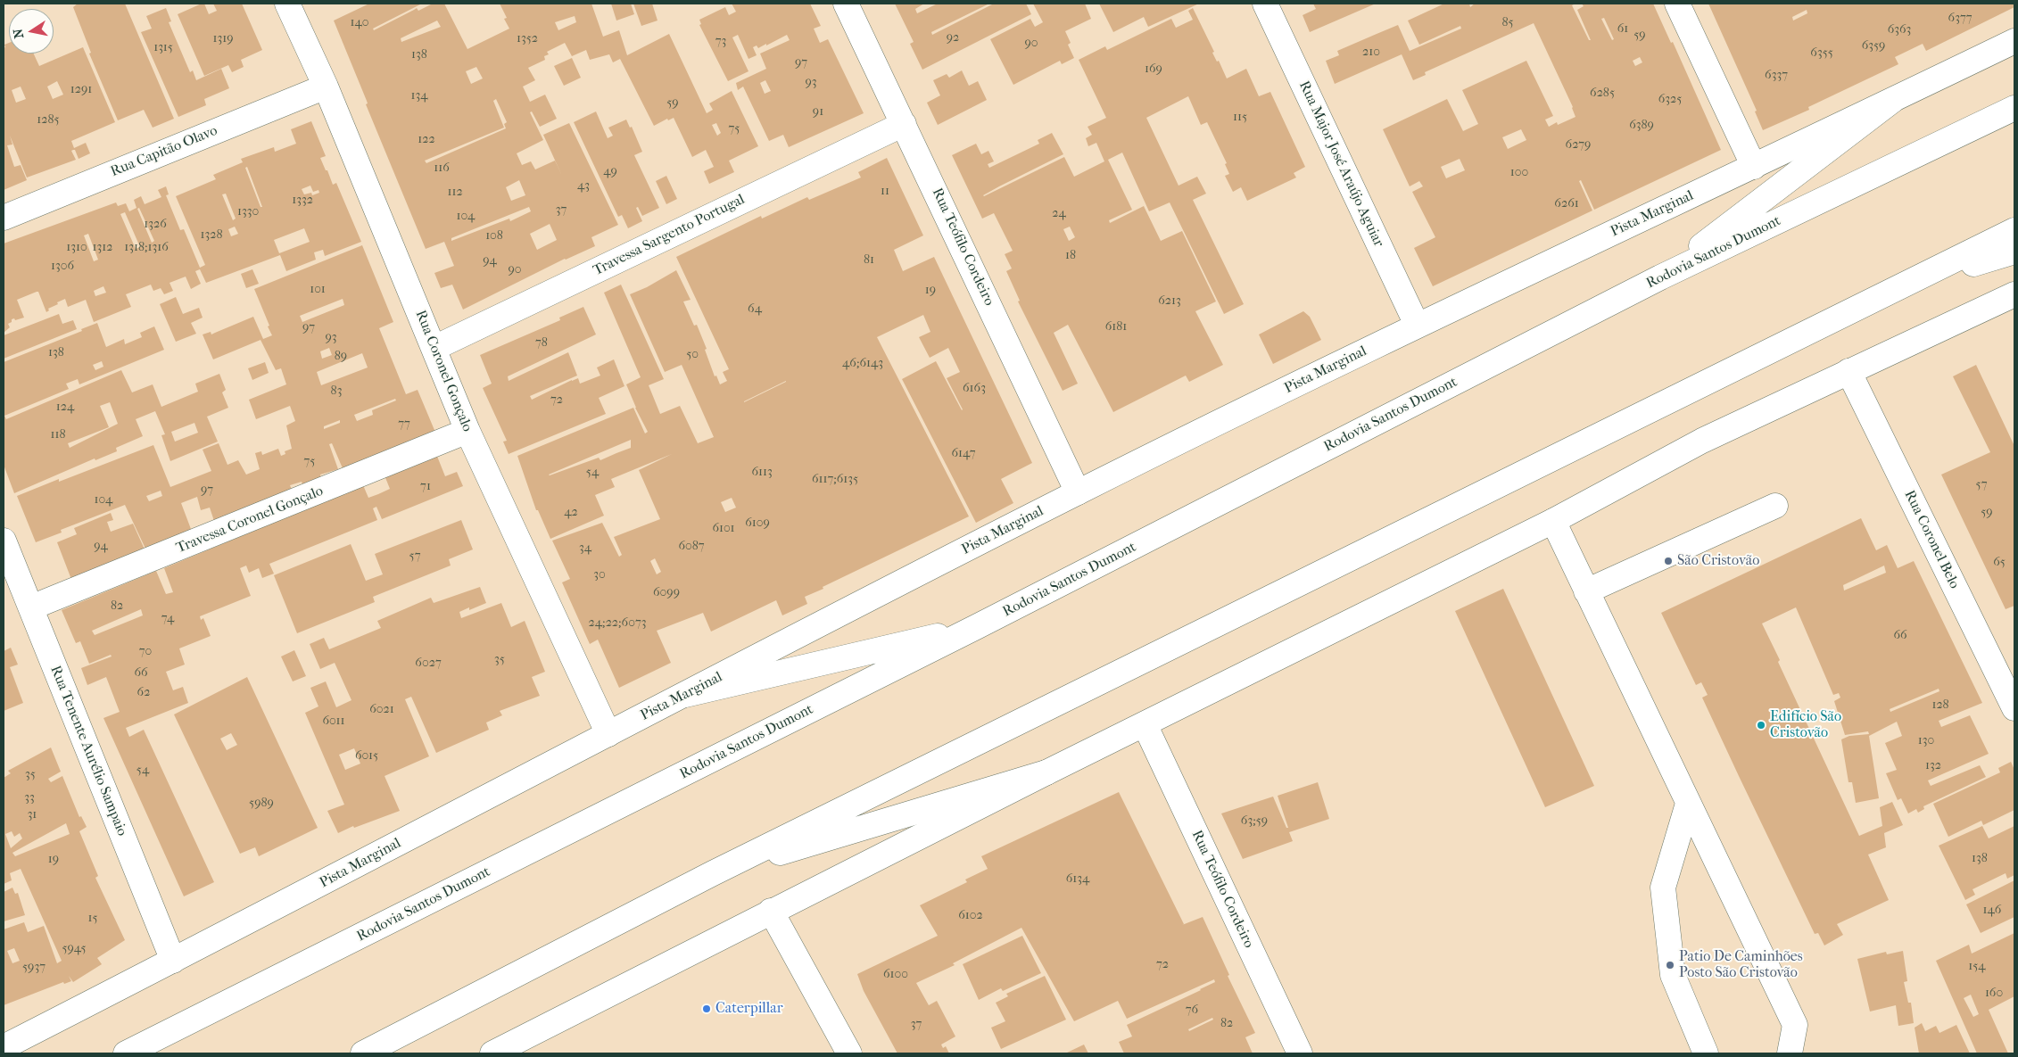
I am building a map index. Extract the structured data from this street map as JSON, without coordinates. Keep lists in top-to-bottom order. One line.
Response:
{"streets":{"main road":["Rua Capitão Olavo","Rua Major José Araújo Aguiar","Pista Marginal","Travessa Sargento Portugal","Rua Teófilo Cordeiro","Rodovia Santos Dumont","Rua Coronel Gonçalo","Travessa Coronel Gonçalo","Rua Coronel Belo","Rua Tenente Aurélio Sampaio"]},"crossings":[["Rua Capitão Olavo","Rua Coronel Gonçalo"],["Rua Major José Araújo Aguiar","Pista Marginal"],["Pista Marginal","Rua Teófilo Cordeiro"],["Pista Marginal","Rua Coronel Gonçalo"],["Pista Marginal","Rua Tenente Aurélio Sampaio"],["Travessa Sargento Portugal","Rua Teófilo Cordeiro"],["Travessa Sargento Portugal","Rua Coronel Gonçalo"],["Rua Coronel Gonçalo","Travessa Coronel Gonçalo"],["Travessa Coronel Gonçalo","Rua Tenente Aurélio Sampaio"]],"places":["São Cristovão","Edifício São Cristovão","Patio De Caminhões Posto São Cristovão","Caterpillar"],"house_numbers":["6377","140","85","61","6363","59","92","1319","1352","73","90","6359","1315","210","6355","138","97","169","6337","93","1291","6285","134","6325","59","91","115","1285","6389","75","122","6279","116","49","100","43","11","112","1332","6261","37","1330","24","104","1326","1328","108","1310","1312","1318;1316","18","81","94","1306","90","101","19","6213","64","6181","97","93","78","138","50","89","46;6143","6163","83","72","124","77","118","6147","75","54","6113","6117;6135","57","71","97","104","42","59","6109","6101","94","6087","34","57","65","30","6099","82","74","24;22;6073","66","70","35","6027","66","62","128","6021","6011","130","6015","132","54","35","33","5989","31","63;59","138","19","6134","146","6102","15","5945","72","154","5937","6100","160","76","82","37"],"north":"left"}
